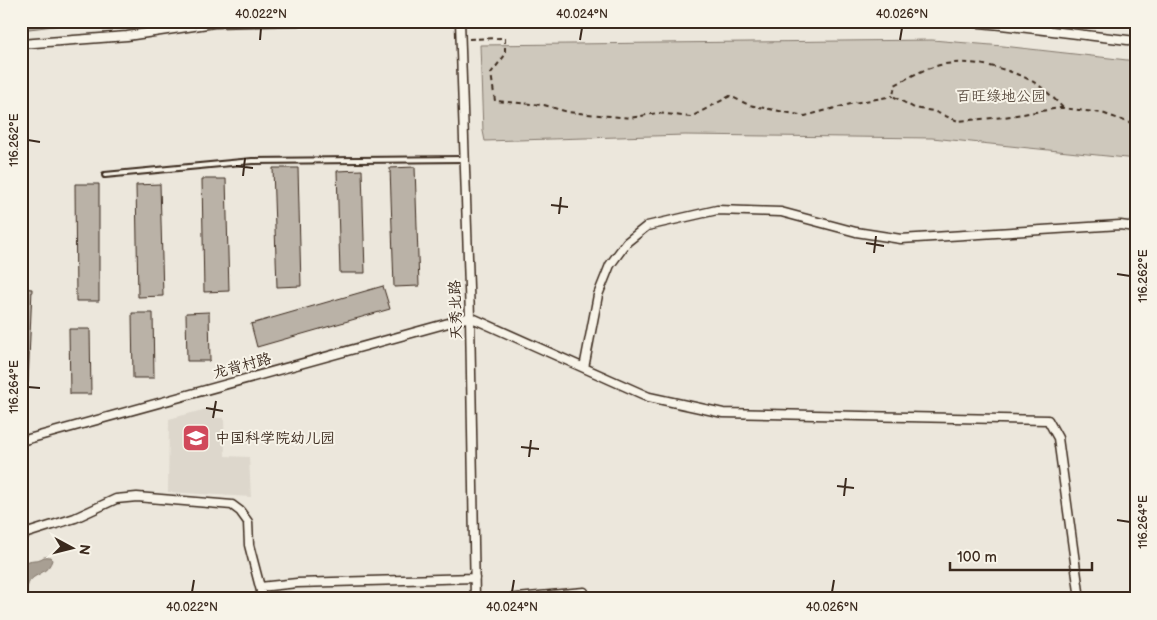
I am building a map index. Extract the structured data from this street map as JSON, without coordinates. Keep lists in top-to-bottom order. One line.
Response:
{"streets":{"street":["天秀北路","龙背村路"]},"crossings":[["天秀北路","龙背村路"]],"parks":["百旺绿地公园"],"places":{"school or university":["中国科学院幼儿园"]},"scale_bar":"100 m","north":"right","coordinates":["40.022°N","40.024°N","40.026°N","116.262°E","116.264°E"]}
